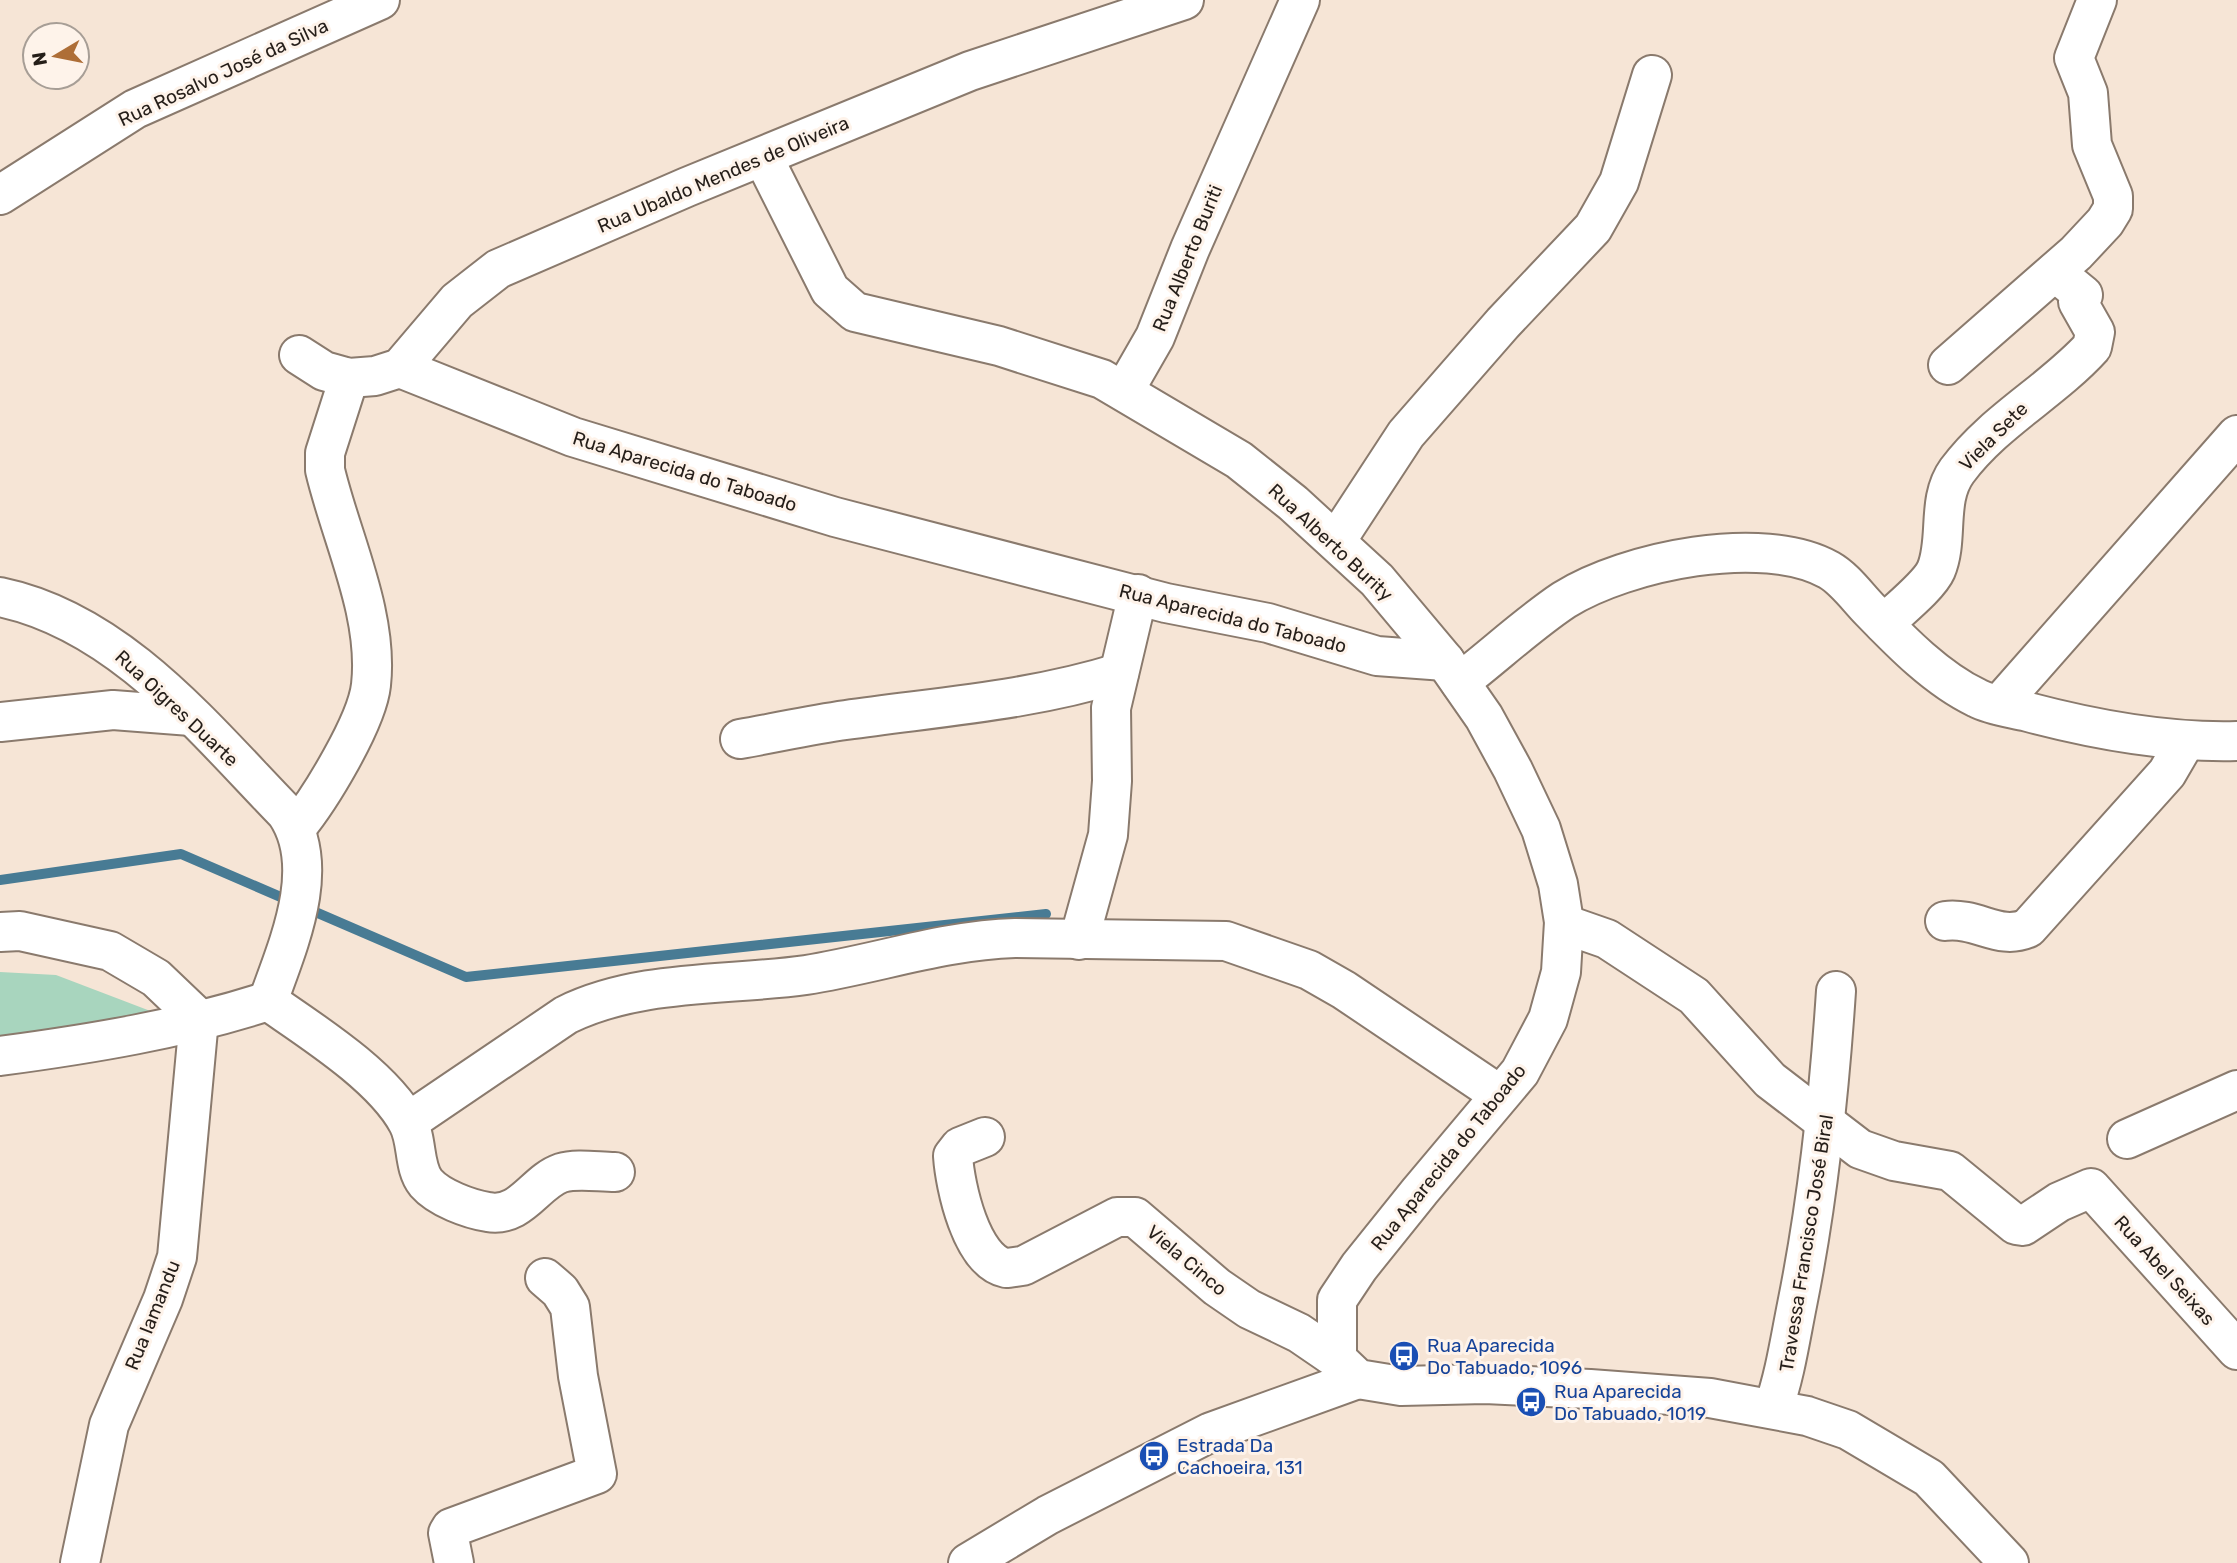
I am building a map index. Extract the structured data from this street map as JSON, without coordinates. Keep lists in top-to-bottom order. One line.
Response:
{"streets":{"street":["Rua Rosalvo José da Silva","Rua Ubaldo Mendes de Oliveira","Rua Alberto Buriti","Viela Sete","Rua Aparecida do Taboado","Rua Alberto Burity","Rua Oigres Duarte","Travessa Francisco José Biral","Viela Cinco","Rua Abel Seixas","Rua Iamandu"]},"crossings":[["Rua Ubaldo Mendes de Oliveira","Rua Aparecida do Taboado"],["Rua Alberto Buriti","Rua Alberto Burity"],["Rua Aparecida do Taboado","Rua Alberto Burity"],["Rua Aparecida do Taboado","Viela Cinco"],["Travessa Francisco José Biral","Rua Abel Seixas"]],"places":{"bus stop":["Rua Aparecida Do Tabuado, 1096","Rua Aparecida Do Tabuado, 1019","Estrada Da Cachoeira, 131"]},"north":"left"}
